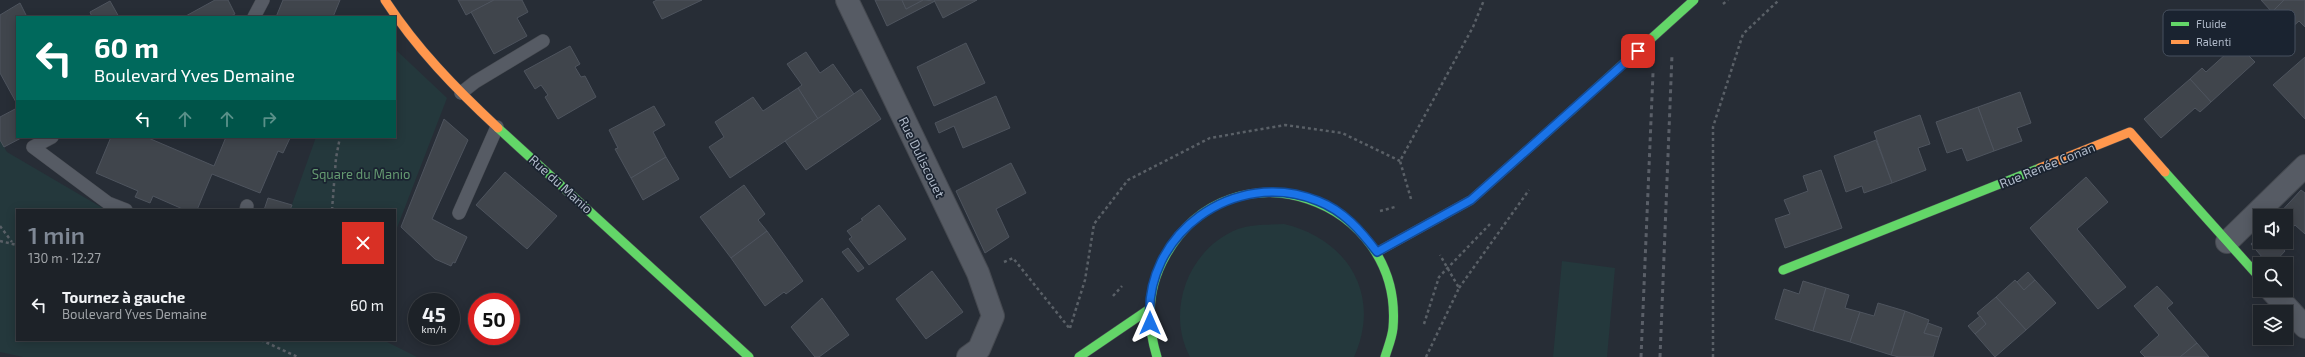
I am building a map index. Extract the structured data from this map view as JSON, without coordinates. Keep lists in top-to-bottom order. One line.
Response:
{"streets":{"main road":["Rue Renée Conan","Rue du Manio"],"street":["Rue Duliscouet"]},"parks":["Square du Manio"],"legend":["Fluide","Ralenti"],"page":{"turn":["60 m","Boulevard Yves Demaine"],"heading":["1 min","130 m · 12:27"],"list":[{"name":"Tournez à gauche","note":"Boulevard Yves Demaine","value":"60 m"}],"speed":"45 km/h","limit":"50"}}
